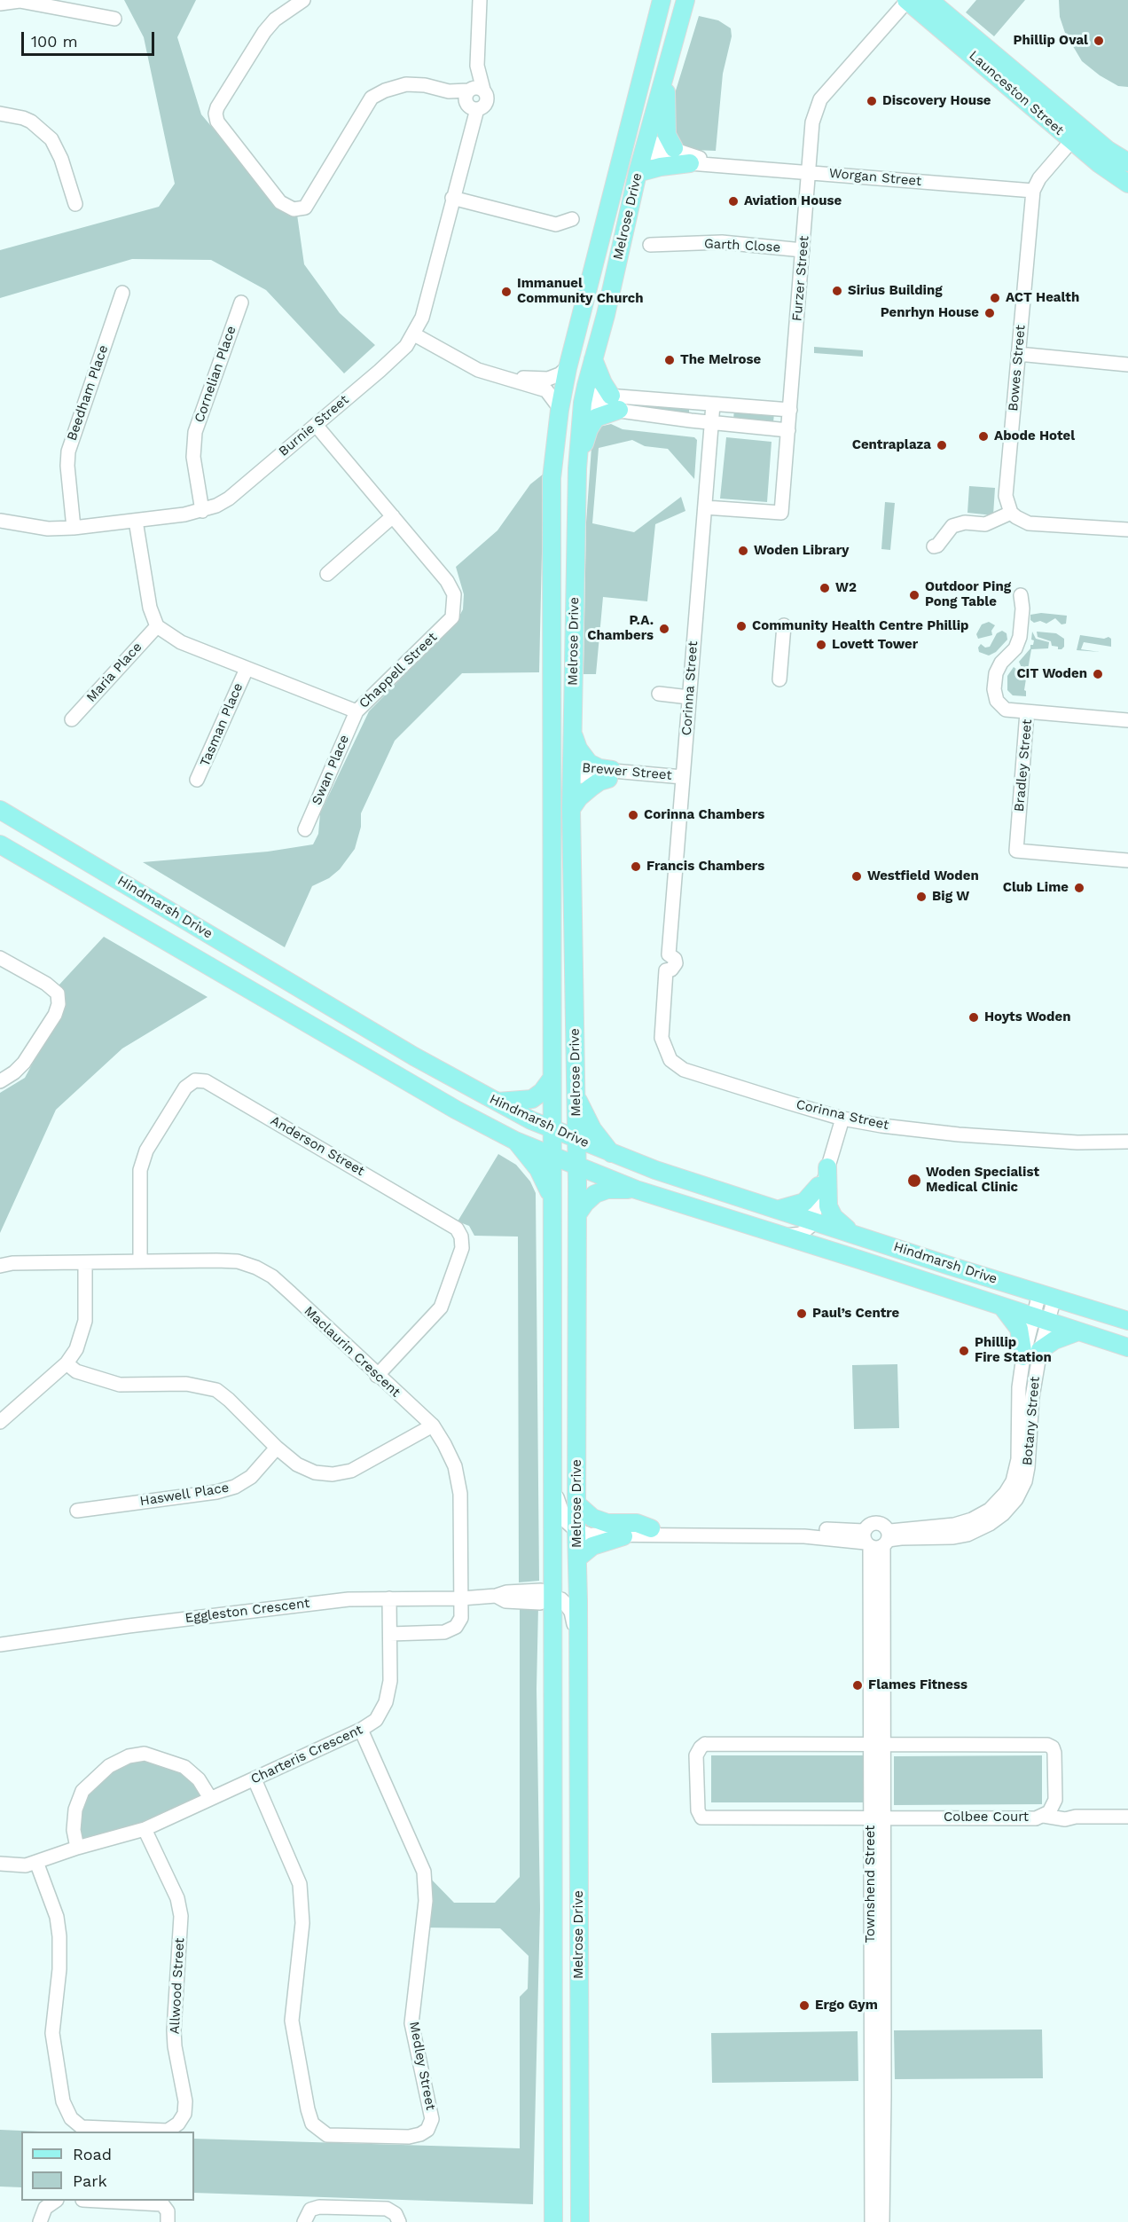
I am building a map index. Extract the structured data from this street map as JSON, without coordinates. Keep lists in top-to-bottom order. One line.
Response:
{"streets":{"main road":["Launceston Street","Melrose Drive","Hindmarsh Drive"],"street":["Worgan Street","Garth Close","Furzer Street","Bowes Street","Cornelian Place","Beedham Place","Burnie Street","Chappell Street","Maria Place","Corinna Street","Tasman Place","Bradley Street","Swan Place","Brewer Street","Anderson Street","Maclaurin Crescent","Botany Street","Haswell Place","Eggleston Crescent","Charteris Crescent","Colbee Court","Townshend Street","Allwood Street","Medley Street"]},"crossings":[["Launceston Street","Furzer Street"],["Launceston Street","Bowes Street"],["Worgan Street","Melrose Drive"],["Worgan Street","Furzer Street"],["Worgan Street","Bowes Street"],["Melrose Drive","Brewer Street"],["Melrose Drive","Hindmarsh Drive"],["Melrose Drive","Botany Street"],["Melrose Drive","Eggleston Crescent"],["Garth Close","Furzer Street"],["Furzer Street","Corinna Street"],["Cornelian Place","Burnie Street"],["Beedham Place","Burnie Street"],["Burnie Street","Chappell Street"],["Chappell Street","Maria Place"],["Chappell Street","Tasman Place"],["Chappell Street","Swan Place"],["Corinna Street","Brewer Street"],["Hindmarsh Drive","Botany Street"],["Anderson Street","Maclaurin Crescent"],["Maclaurin Crescent","Eggleston Crescent"],["Maclaurin Crescent","Charteris Crescent"],["Botany Street","Townshend Street"],["Eggleston Crescent","Charteris Crescent"],["Charteris Crescent","Allwood Street"],["Charteris Crescent","Medley Street"],["Colbee Court","Townshend Street"]],"places":["Phillip Oval","Discovery House","Aviation House","Sirius Building","Immanuel Community Church","ACT Health","Penrhyn House","The Melrose","Abode Hotel","Centraplaza","Woden Library","W2","Outdoor Ping Pong Table","Community Health Centre Phillip","P.A. Chambers","Lovett Tower","CIT Woden","Corinna Chambers","Francis Chambers","Westfield Woden","Club Lime","Big W","Hoyts Woden","Woden Specialist Medical Clinic","Paul’s Centre","Phillip Fire Station","Flames Fitness","Ergo Gym"],"legend":["Road","Park"],"scale_bar":"100 m"}
